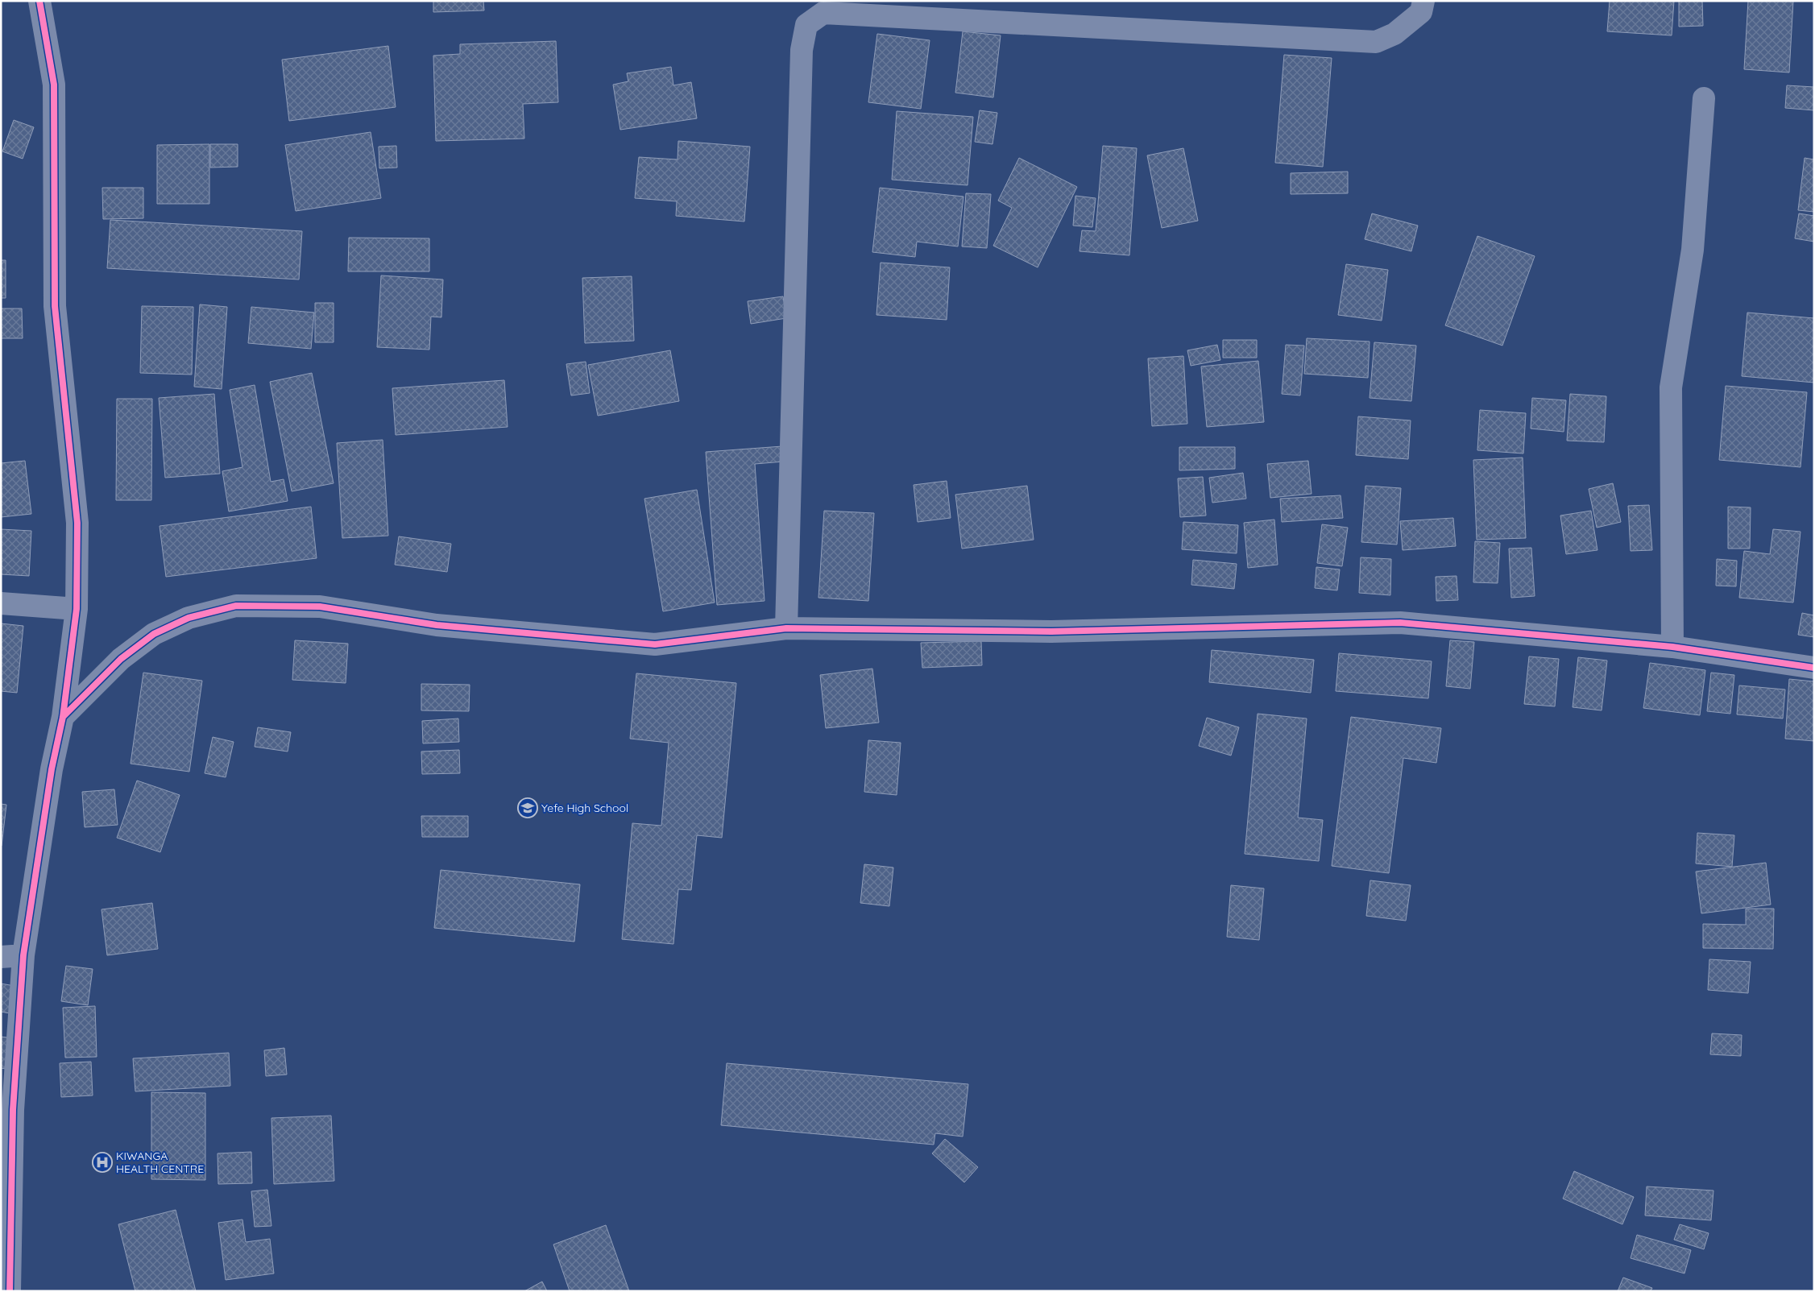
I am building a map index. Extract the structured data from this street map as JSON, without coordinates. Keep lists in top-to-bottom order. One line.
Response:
{"places":{"school or university":["Yefe High School"],"hospital":["KIWANGA HEALTH CENTRE"]}}
